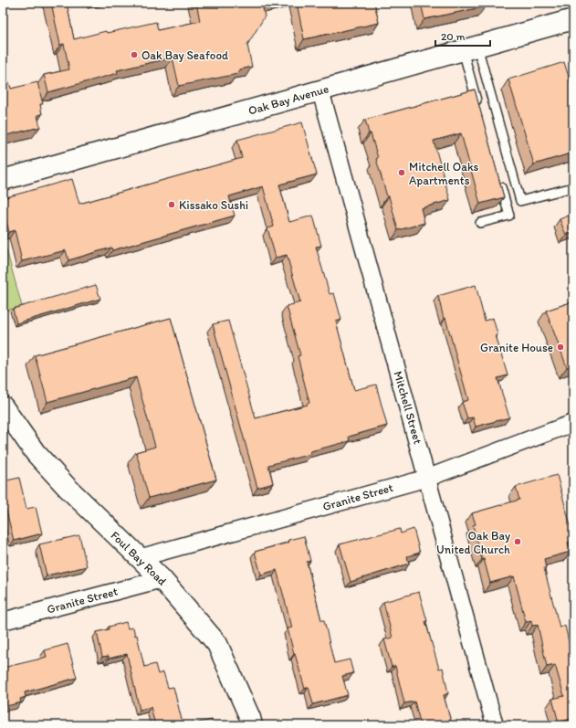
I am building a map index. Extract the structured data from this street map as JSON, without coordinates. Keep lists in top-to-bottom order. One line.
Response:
{"streets":{"main road":["Oak Bay Avenue","Foul Bay Road"],"street":["Mitchell Street","Granite Street"]},"crossings":[["Oak Bay Avenue","Mitchell Street"],["Mitchell Street","Granite Street"],["Granite Street","Foul Bay Road"]],"places":["Oak Bay Seafood","Mitchell Oaks Apartments","Kissako Sushi","Granite House","Oak Bay United Church"],"scale_bar":"20 m"}
